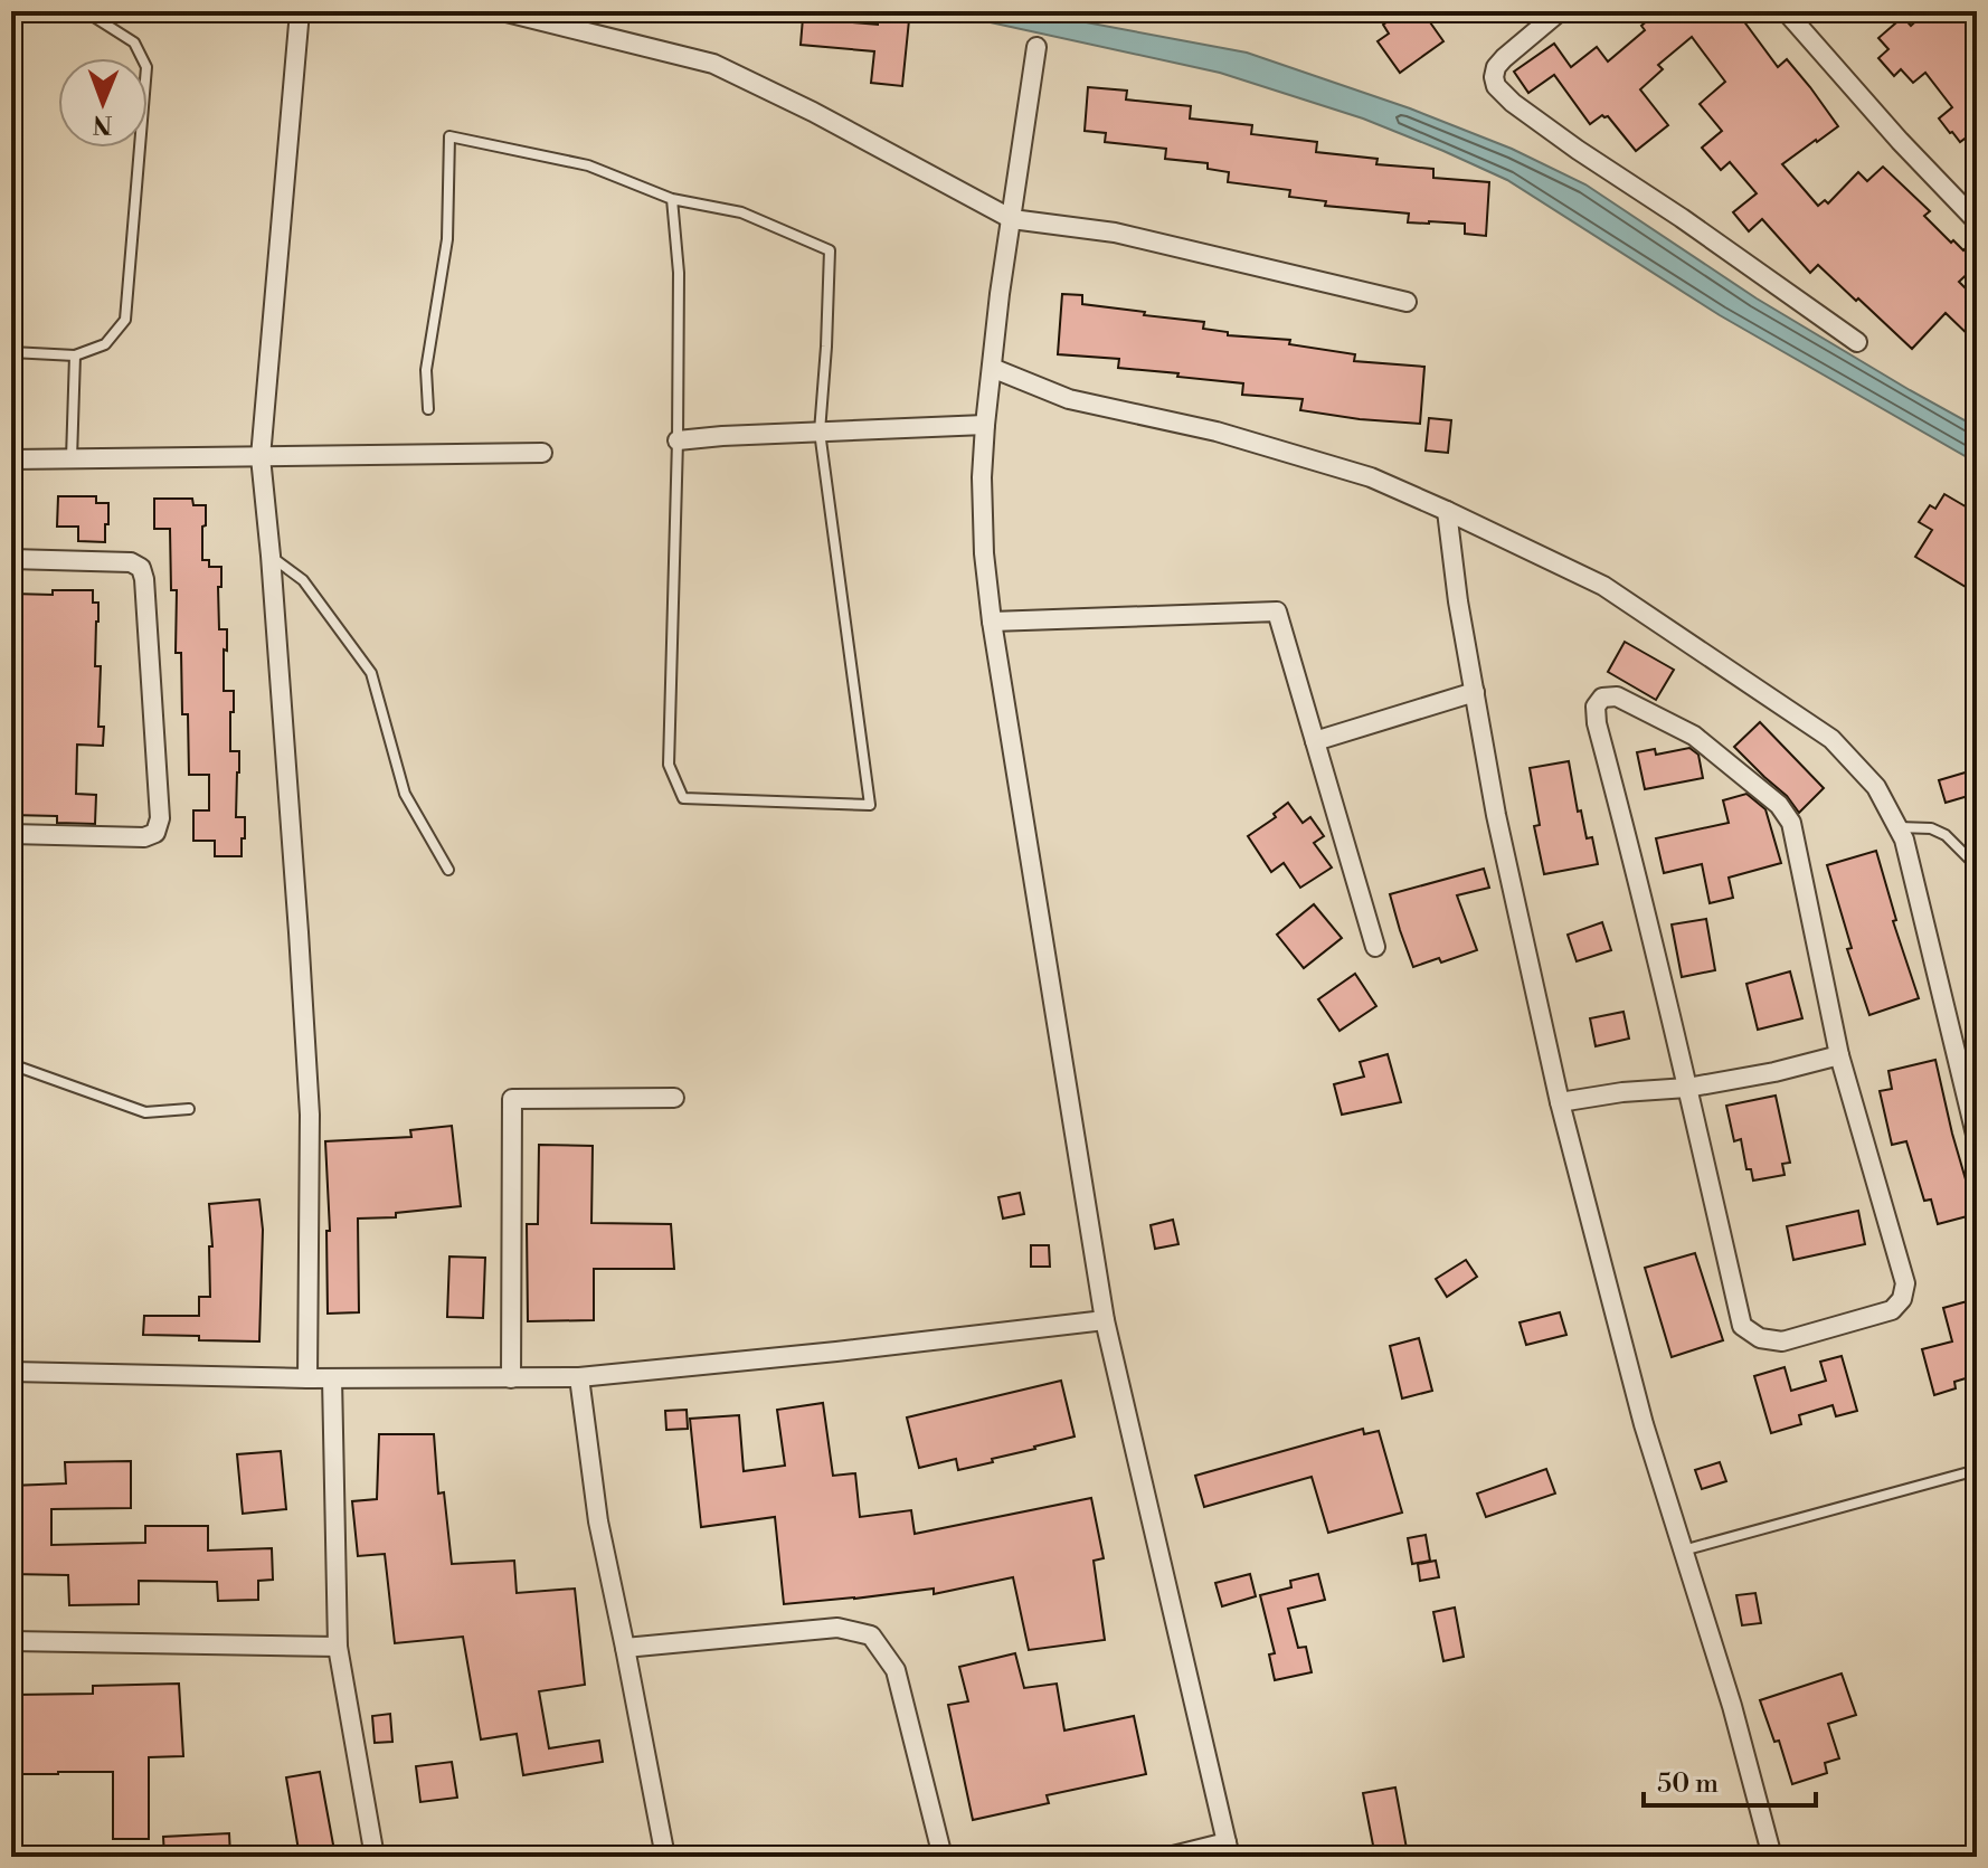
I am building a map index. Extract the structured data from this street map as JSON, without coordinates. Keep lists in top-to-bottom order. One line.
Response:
{"scale_bar":"50 m","north":"bottom"}
